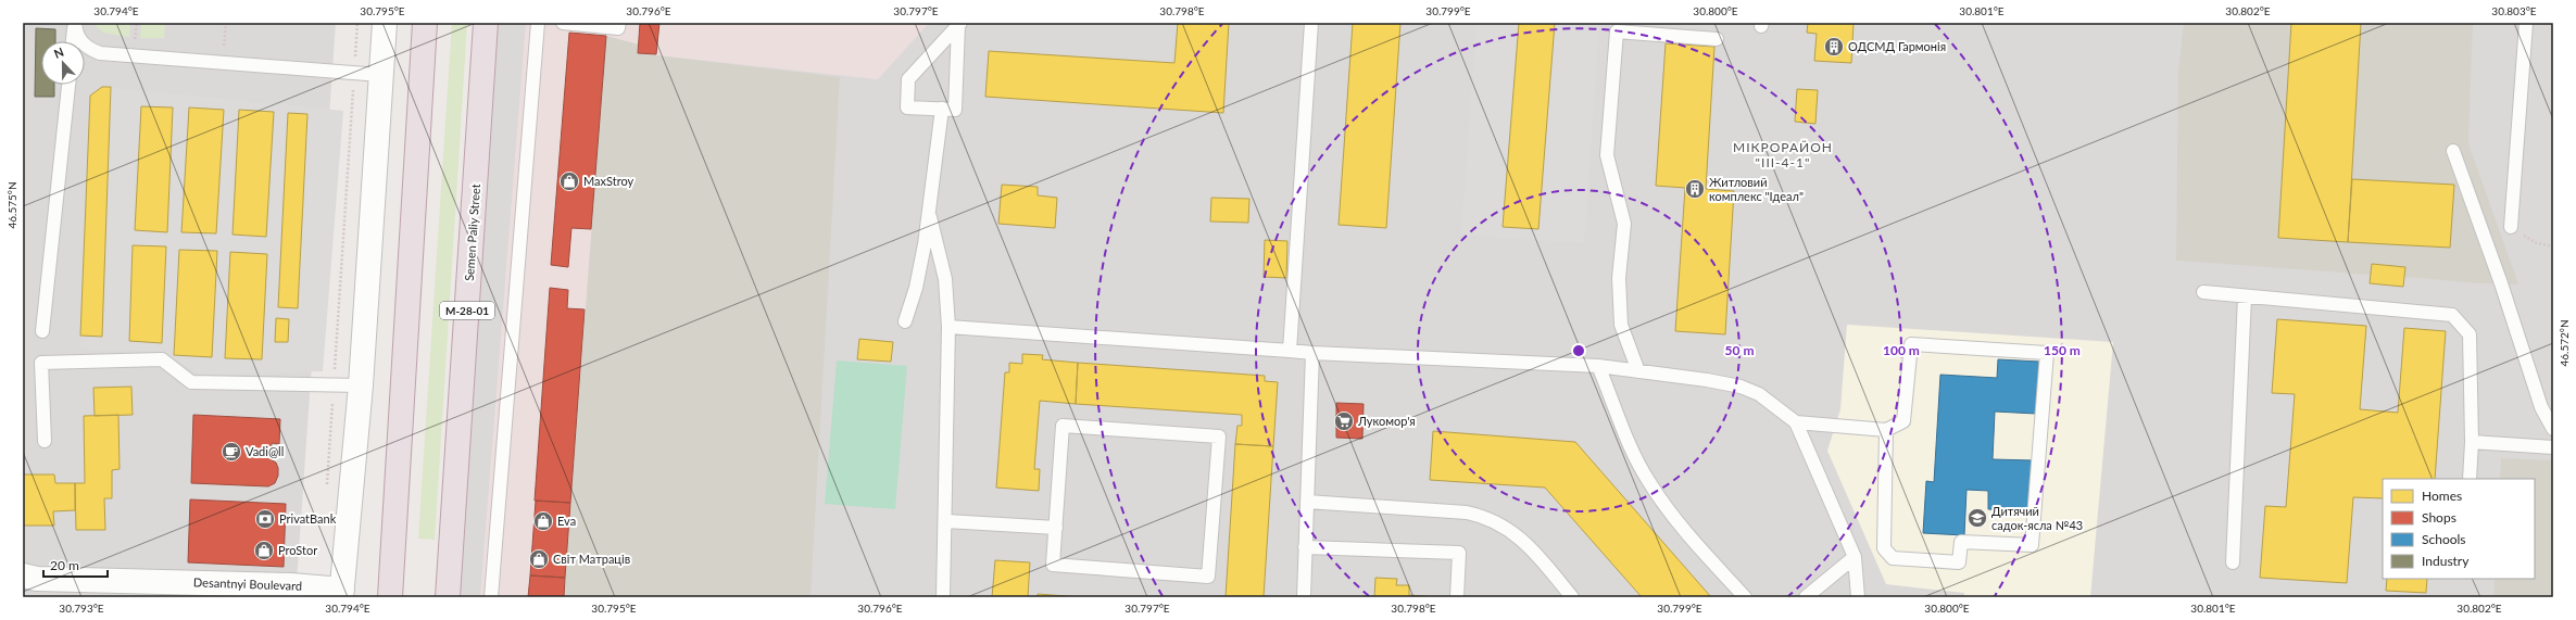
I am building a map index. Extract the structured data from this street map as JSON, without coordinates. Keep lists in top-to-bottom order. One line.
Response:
{"streets":{"highway":["Semen Paliy Street","М-28-01"],"street":["Desantnyi Boulevard"]},"districts":["МІКРОРАЙОН \"ІІІ-4-1\""],"places":{"building":["ОДСМД Гармонія","Житловий комплекс \"Ідеал\""],"shop":["MaxStroy","Eva","ProStor","Світ Матраців"],"supermarket":["Лукомор'я"],"cafe":["Vadi@ll"],"school or university":["Дитячий садок-ясла №43"],"bank":["PrivatBank"]},"legend":["Homes","Shops","Schools","Industry"],"scale_bar":"20 m","north":"top","coordinates":["30.794°E","30.795°E","30.796°E","30.797°E","30.798°E","30.799°E","30.800°E","30.801°E","30.802°E","30.803°E","46.575°N","46.572°N","30.793°E"],"rings":["50 m","100 m","150 m"]}
